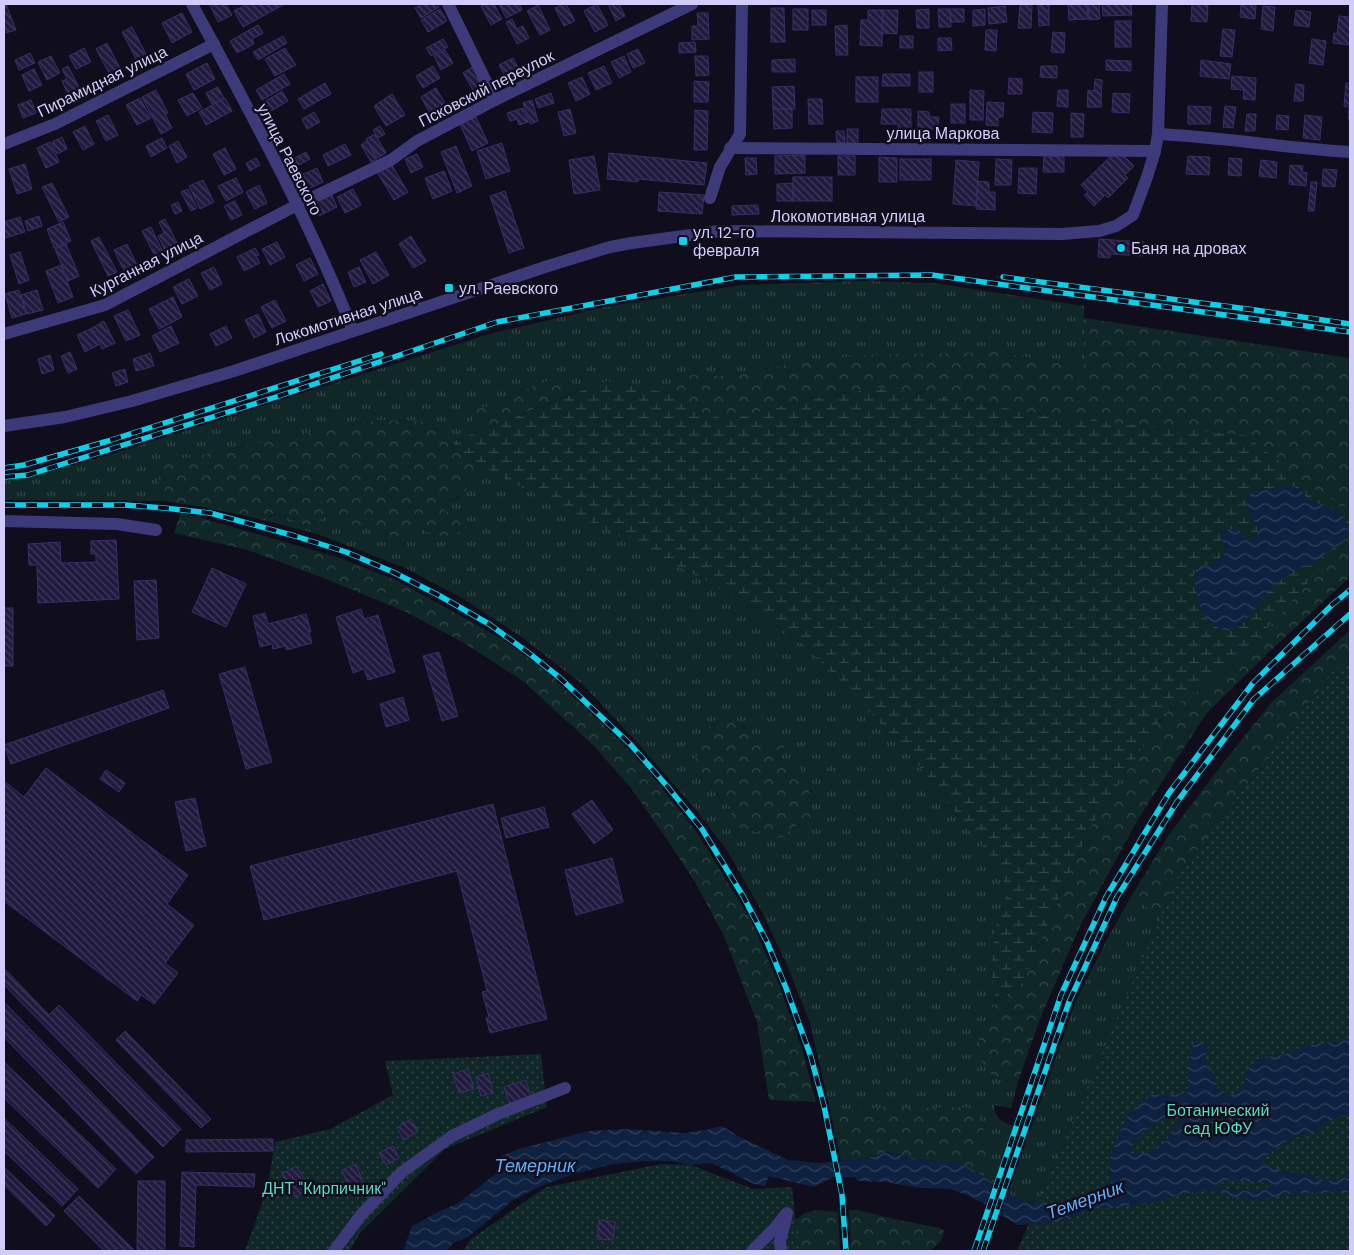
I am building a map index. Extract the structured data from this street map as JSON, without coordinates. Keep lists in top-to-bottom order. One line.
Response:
{"streets":{"street":["Пирамидная улица","Псковский переулок","улица Маркова","улица Раевского","Локомотивная улица","Курганная улица"]},"crossings":[["Пирамидная улица","улица Раевского"],["Псковский переулок","улица Раевского"],["Псковский переулок","Курганная улица"],["улица Маркова","Локомотивная улица"],["улица Раевского","Локомотивная улица"],["улица Раевского","Курганная улица"]],"water":["Темерник"],"parks":["Ботанический сад ЮФУ","ДНТ \"Кирпичник\""],"places":{"transit":["ул. 12-го февраля","ул. Раевского"],"other":["Баня на дровах"]}}
